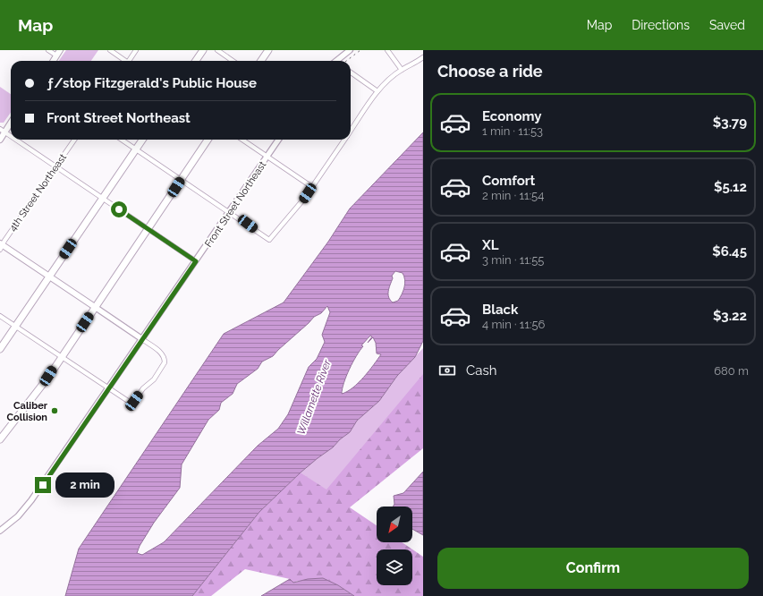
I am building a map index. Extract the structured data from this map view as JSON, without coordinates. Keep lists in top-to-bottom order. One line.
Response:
{"streets":{"street":["4th Street Northeast","Front Street Northeast"]},"water":["Willamette River"],"places":["Caliber Collision"],"north":"bottom left","page":{"header":"Map","nav":["Map","Directions","Saved"],"heading":"Choose a ride","banner":["ƒ/stop Fitzgerald's Public House","Front Street Northeast"],"list":[{"name":"Economy","note":"1 min · 11:53","value":"$3.79"},{"name":"Comfort","note":"2 min · 11:54","value":"$5.12"},{"name":"XL","note":"3 min · 11:55","value":"$6.45"},{"name":"Black","note":"4 min · 11:56","value":"$3.22"}],"pay":["Cash","680 m"],"bubble":"2 min","buttons":"Confirm"}}
